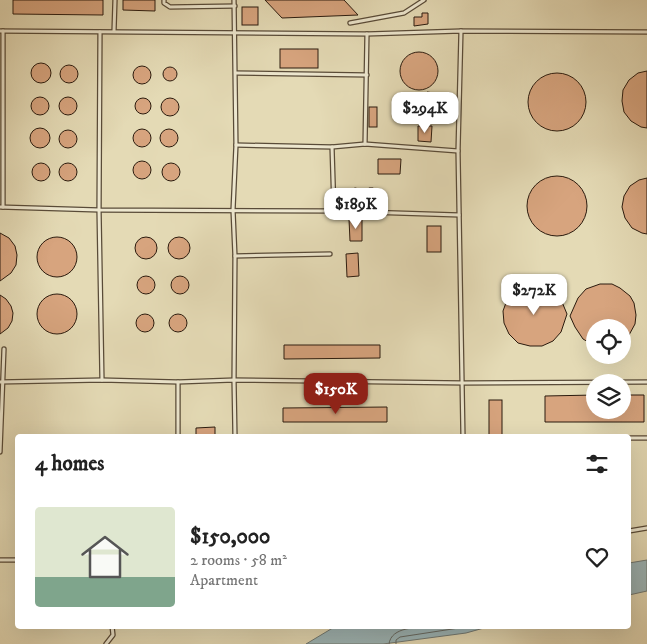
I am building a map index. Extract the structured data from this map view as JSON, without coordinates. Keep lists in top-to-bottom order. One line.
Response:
{"page":{"price":["$294K","$189K","$272K","$150K"],"heading":"4 homes","list":[{"name":"$150,000","note":"2 rooms · 58 m² · Apartment"}]}}
